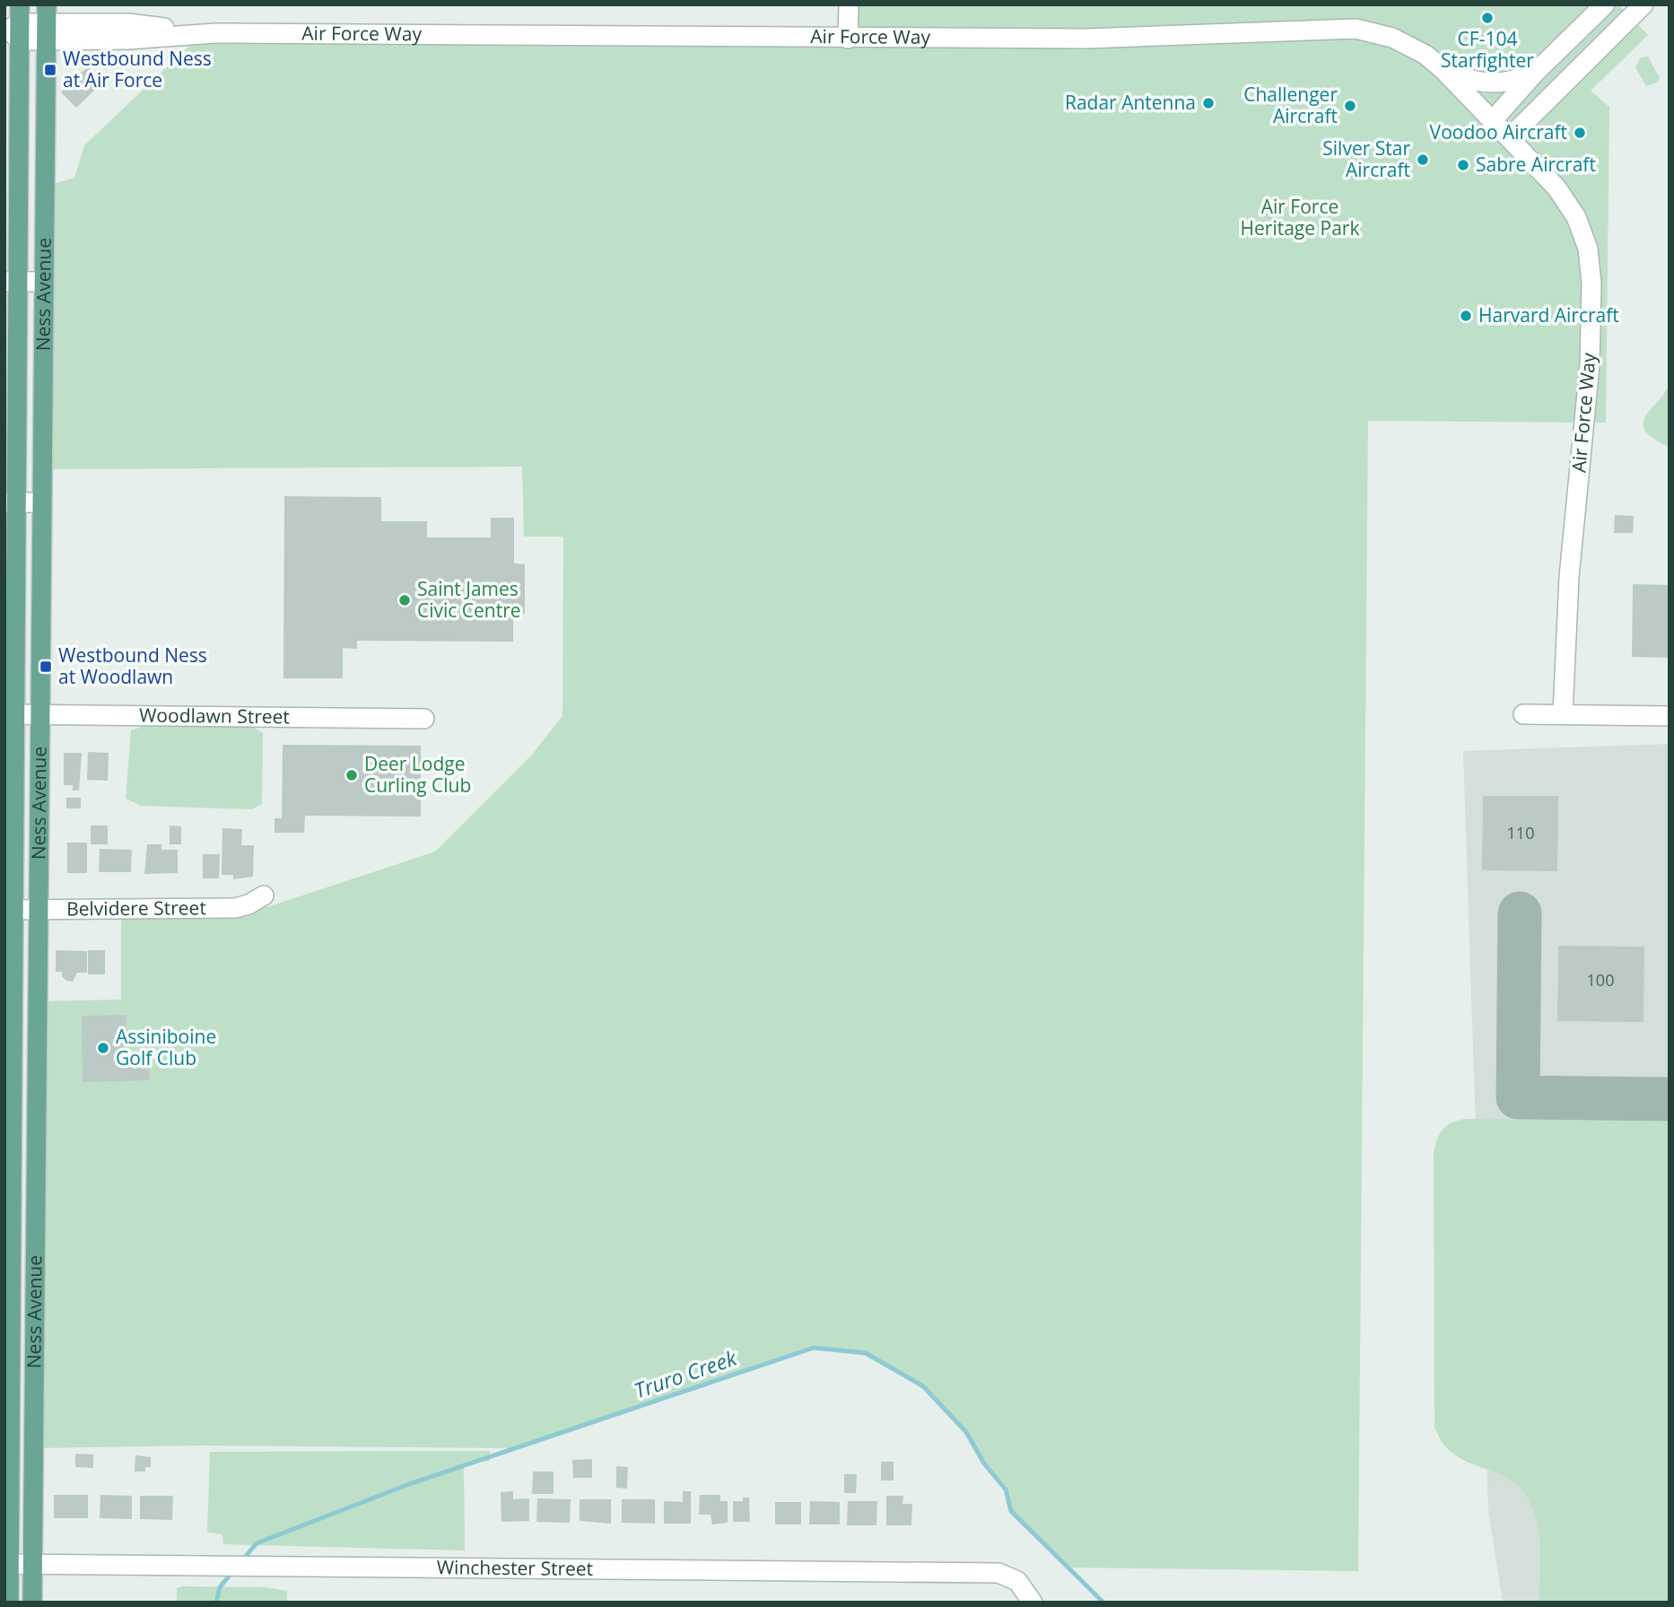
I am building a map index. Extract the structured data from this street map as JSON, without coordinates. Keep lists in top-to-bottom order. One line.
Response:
{"streets":{"main road":["Ness Avenue"],"street":["Air Force Way","Woodlawn Street","Belvidere Street","Winchester Street"]},"crossings":[["Air Force Way","Ness Avenue"],["Ness Avenue","Woodlawn Street"],["Ness Avenue","Belvidere Street"],["Ness Avenue","Winchester Street"]],"water":["Truro Creek"],"parks":["Air Force Heritage Park"],"places":{"other":["CF-104 Starfighter","Radar Antenna","Challenger Aircraft","Voodoo Aircraft","Silver Star Aircraft","Sabre Aircraft","Harvard Aircraft","Saint James Civic Centre","Deer Lodge Curling Club","Assiniboine Golf Club"],"transit":["Westbound Ness at Air Force","Westbound Ness at Woodlawn"]},"house_numbers":["110","100"]}
